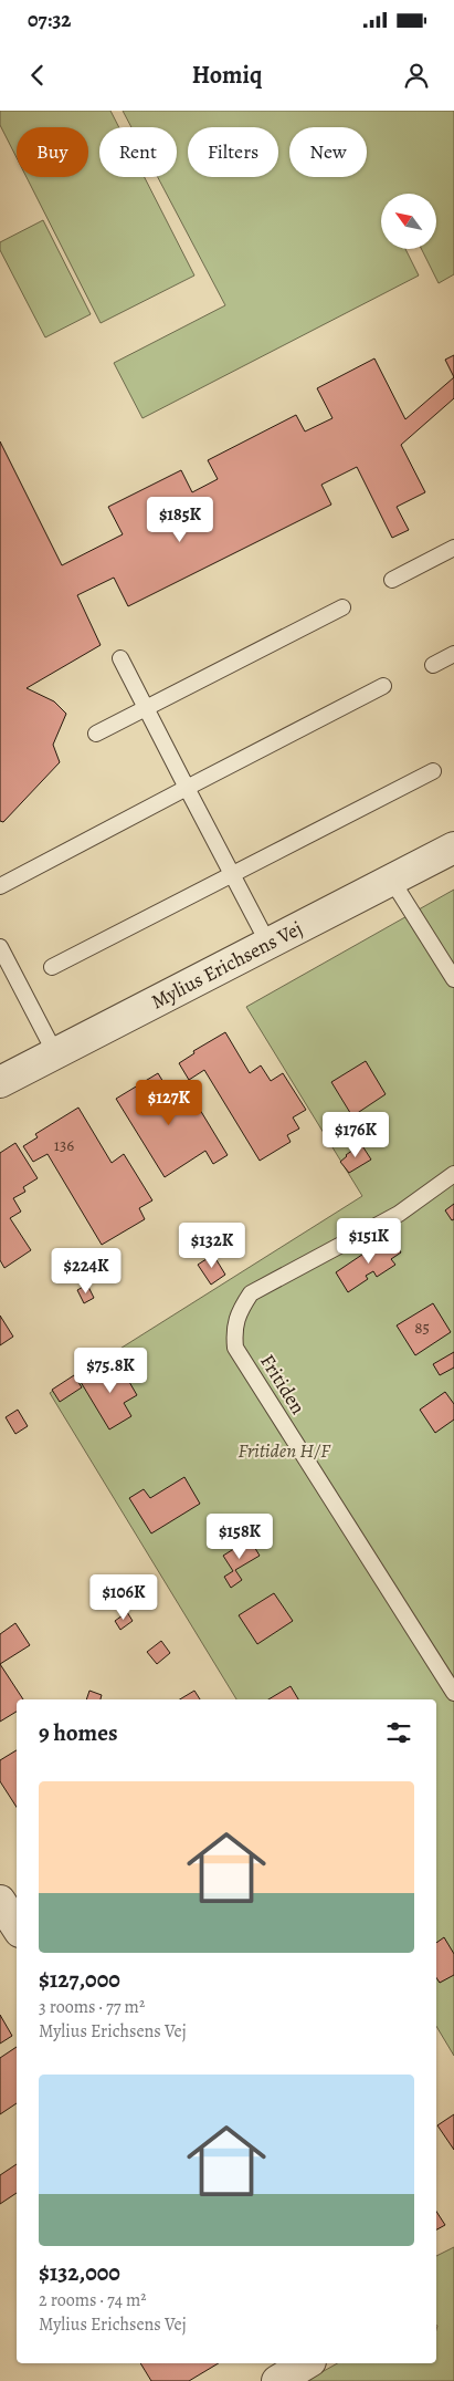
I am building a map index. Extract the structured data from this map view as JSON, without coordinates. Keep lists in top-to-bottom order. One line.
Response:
{"streets":{"street":["Mylius Erichsens Vej"],"lane":["Fritiden"]},"parks":["Fritiden H/F"],"house_numbers":["136","85"],"north":"top left","page":{"status":"07:32","header":"Homiq","chip":["Buy","Rent","Filters","New"],"price":["$185K","$127K","$176K","$151K","$132K","$224K","$75.8K","$158K","$106K"],"heading":"9 homes","list":[{"name":"$127,000","note":"3 rooms · 77 m² · Mylius Erichsens Vej"},{"name":"$132,000","note":"2 rooms · 74 m² · Mylius Erichsens Vej"}]}}
